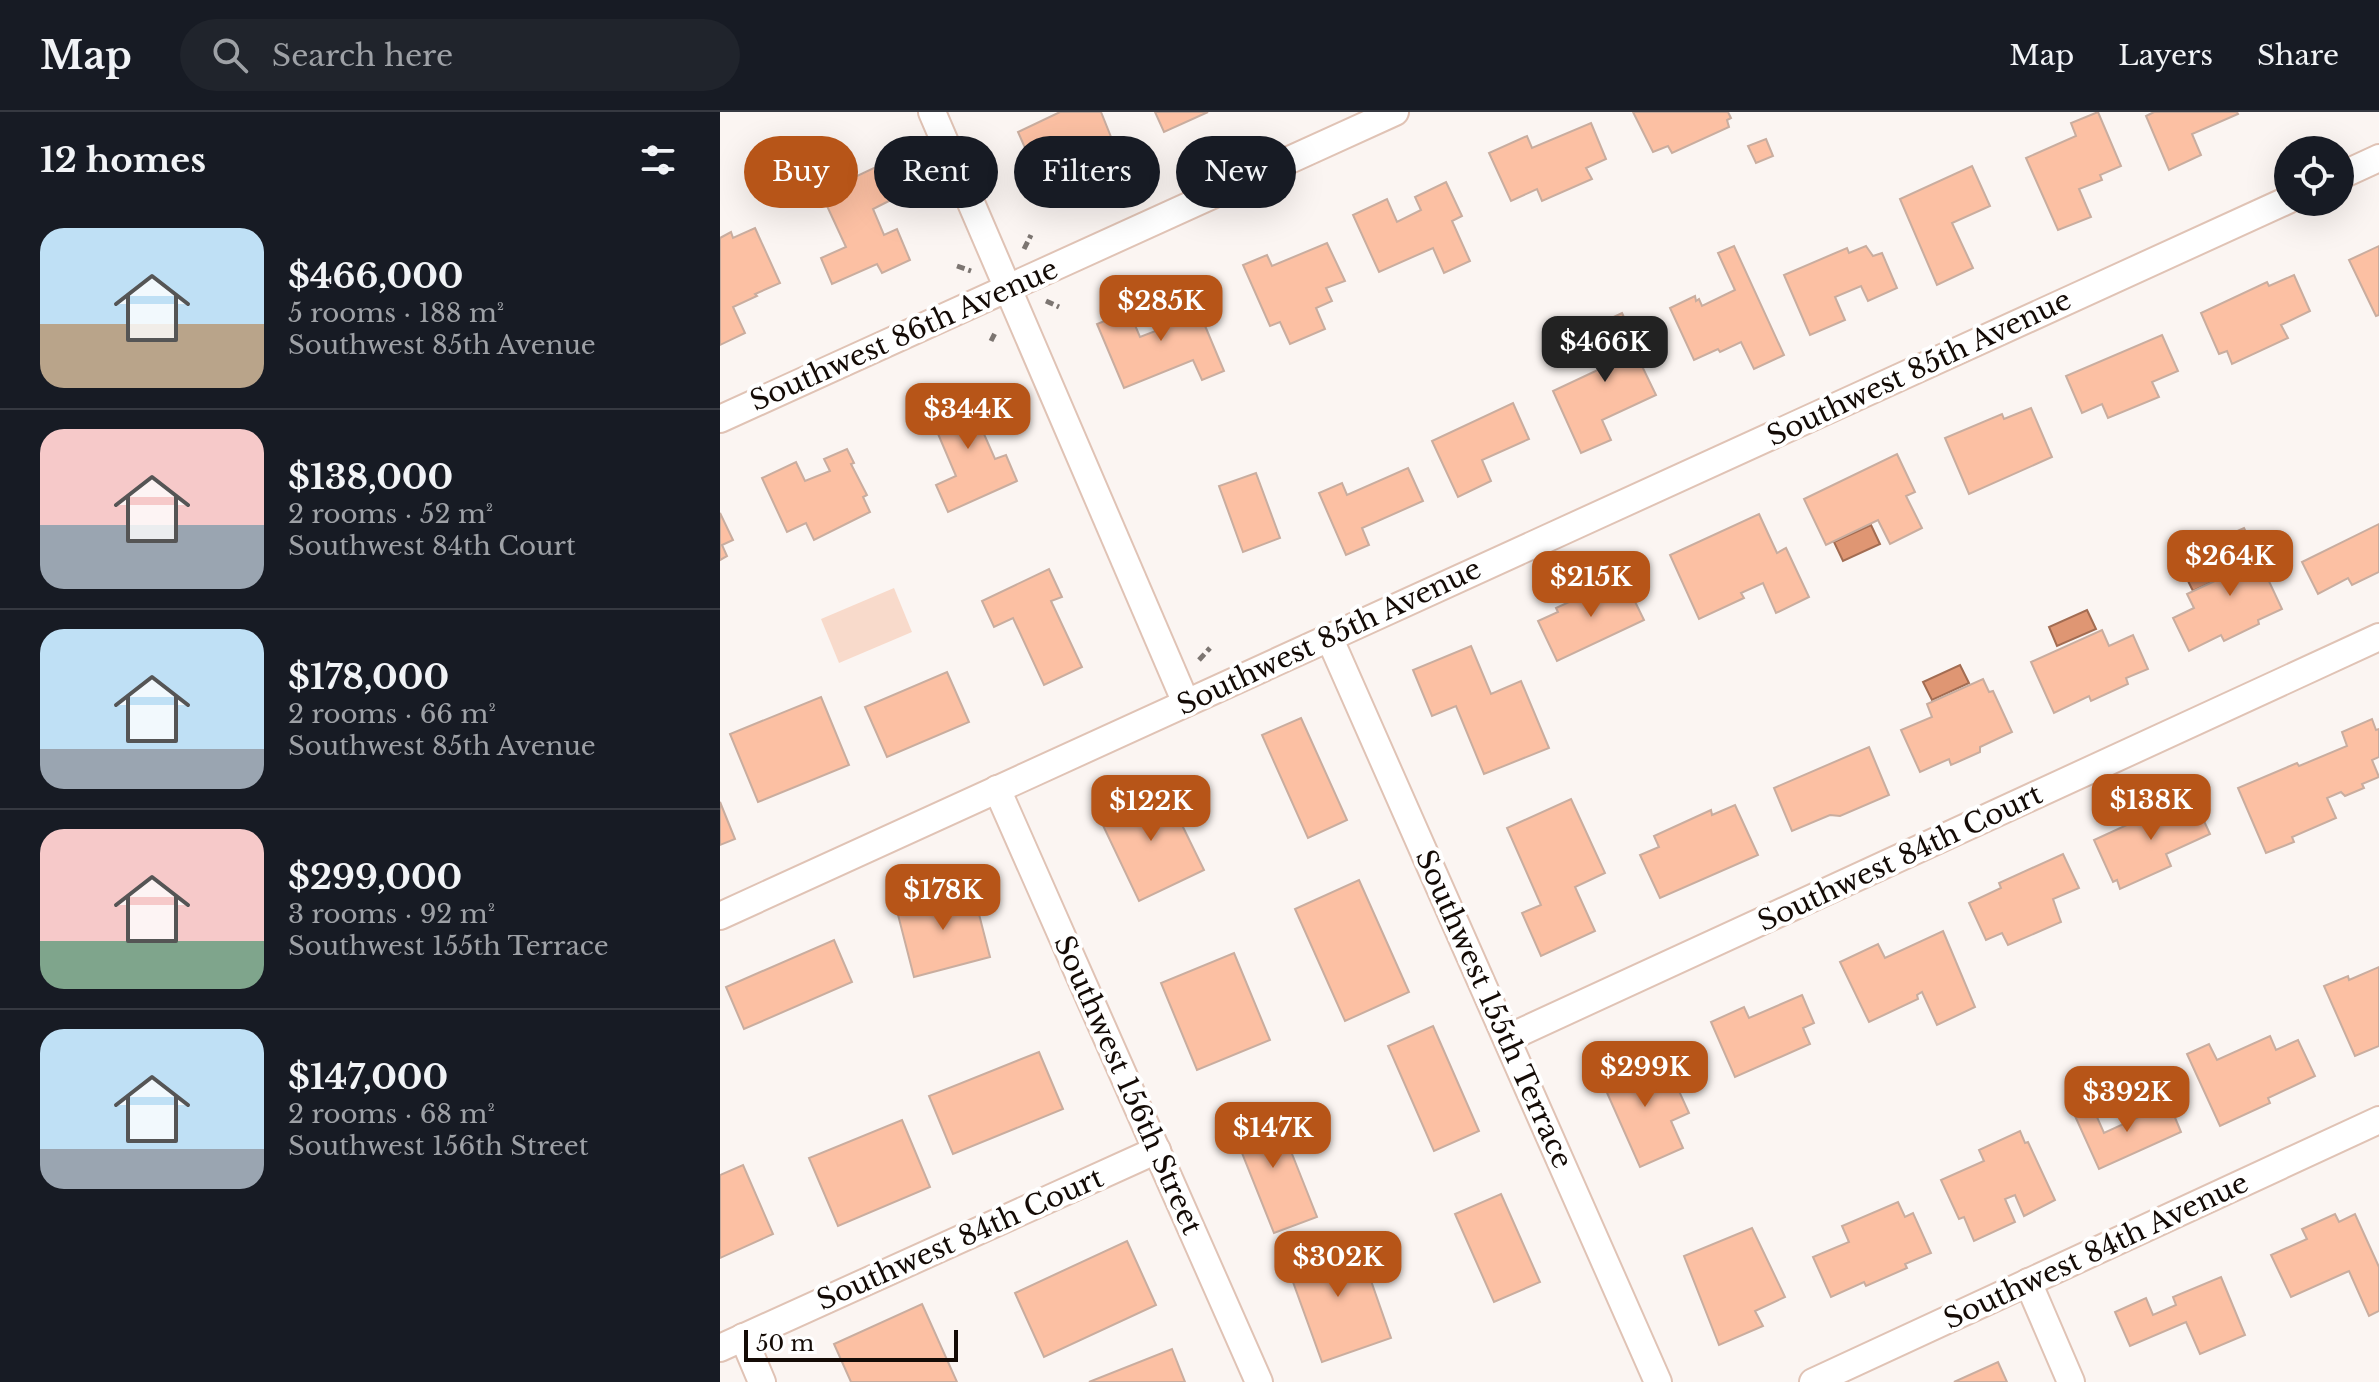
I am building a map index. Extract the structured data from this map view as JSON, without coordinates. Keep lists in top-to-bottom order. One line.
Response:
{"streets":{"street":["Southwest 86th Avenue","Southwest 85th Avenue","Southwest 84th Court","Southwest 155th Terrace","Southwest 156th Street","Southwest 84th Avenue"]},"crossings":[["Southwest 85th Avenue","Southwest 155th Terrace"],["Southwest 85th Avenue","Southwest 156th Street"],["Southwest 84th Court","Southwest 155th Terrace"],["Southwest 84th Court","Southwest 156th Street"]],"scale_bar":"50 m","page":{"header":"Map","search":"Search here","nav":["Map","Layers","Share"],"heading":"12 homes","chip":["Buy","Rent","Filters","New"],"list":[{"name":"$466,000","note":"5 rooms · 188 m² · Southwest 85th Avenue"},{"name":"$138,000","note":"2 rooms · 52 m² · Southwest 84th Court"},{"name":"$178,000","note":"2 rooms · 66 m² · Southwest 85th Avenue"},{"name":"$299,000","note":"3 rooms · 92 m² · Southwest 155th Terrace"},{"name":"$147,000","note":"2 rooms · 68 m² · Southwest 156th Street"}],"price":["$285K","$466K","$344K","$264K","$215K","$138K","$122K","$178K","$299K","$392K","$147K","$302K"],"scale":"50 m"}}
